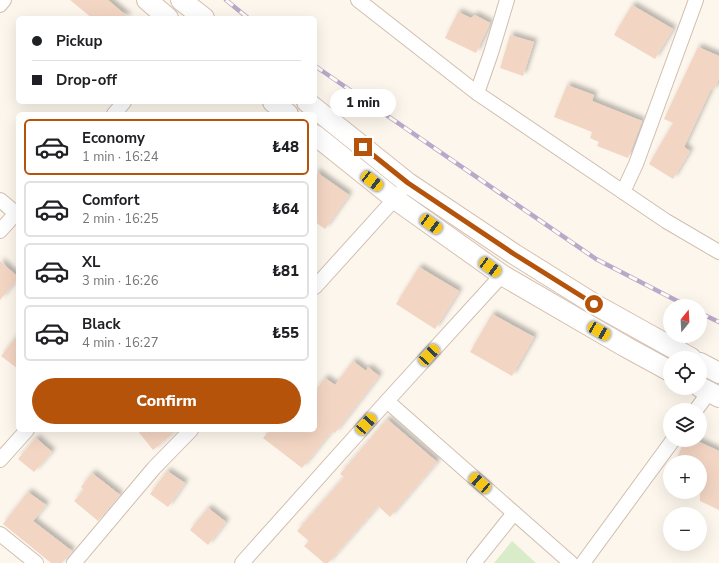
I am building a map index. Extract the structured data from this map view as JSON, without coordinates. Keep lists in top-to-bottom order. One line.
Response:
{"north":"top","page":{"banner":["Pickup","Drop-off"],"bubble":"1 min","list":[{"name":"Economy","note":"1 min · 16:24","value":"₺48"},{"name":"Comfort","note":"2 min · 16:25","value":"₺64"},{"name":"XL","note":"3 min · 16:26","value":"₺81"},{"name":"Black","note":"4 min · 16:27","value":"₺55"}],"map_buttons":["+","−"],"buttons":"Confirm"}}
